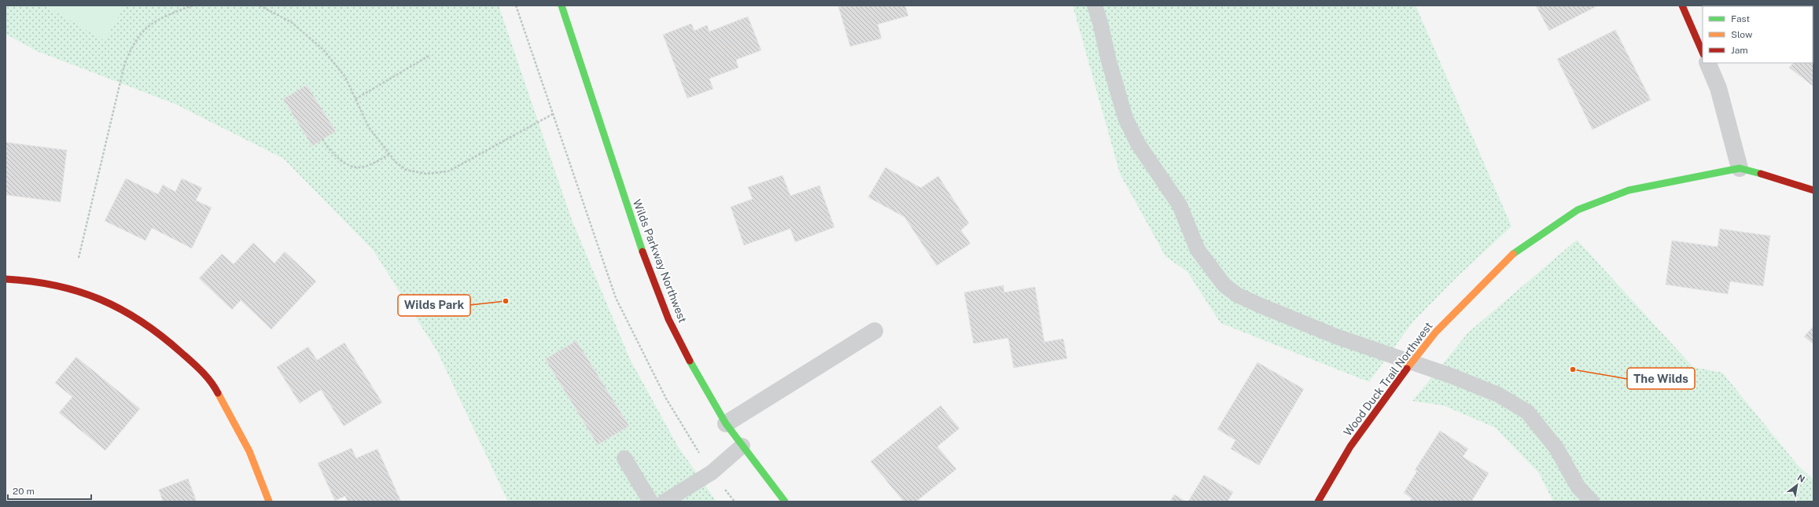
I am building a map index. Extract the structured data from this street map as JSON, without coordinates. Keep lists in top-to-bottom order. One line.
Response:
{"streets":{"street":["Wilds Parkway Northwest","Wood Duck Trail Northwest"]},"places":["Wilds Park","The Wilds"],"legend":["Fast","Slow","Jam"],"scale_bar":"20 m","north":"top right"}
